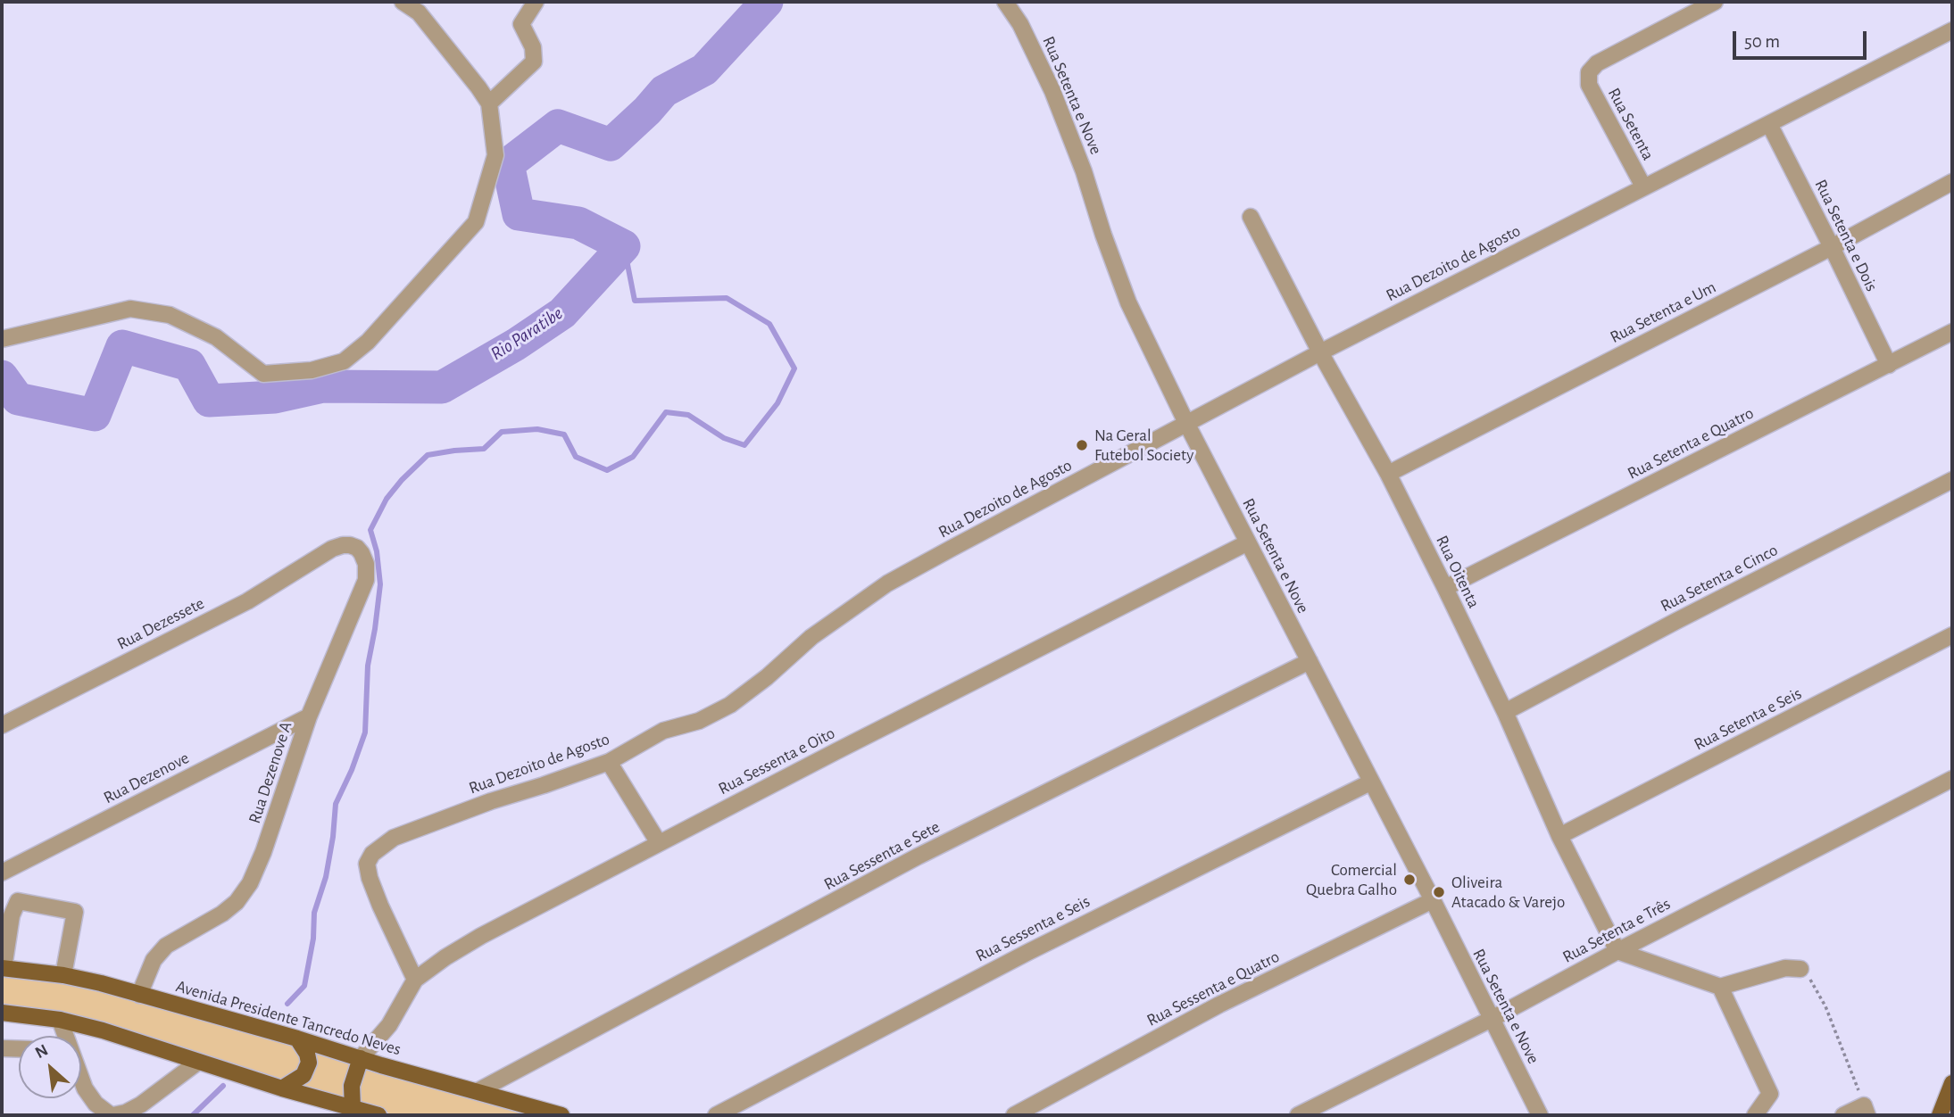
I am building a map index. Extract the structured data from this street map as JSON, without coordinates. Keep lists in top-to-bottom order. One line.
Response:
{"streets":{"main road":["Avenida Presidente Tancredo Neves"],"street":["Rua Setenta e Nove","Rua Setenta","Rua Setenta e Dois","Rua Dezoito de Agosto","Rua Setenta e Um","Rua Setenta e Quatro","Rua Oitenta","Rua Setenta e Cinco","Rua Dezessete","Rua Setenta e Seis","Rua Sessenta e Oito","Rua Dezenove A","Rua Dezenove","Rua Sessenta e Sete","Rua Sessenta e Seis","Rua Setenta e Três","Rua Sessenta e Quatro"]},"crossings":[["Rua Setenta e Nove","Rua Dezoito de Agosto"],["Rua Setenta e Nove","Rua Sessenta e Oito"],["Rua Setenta e Nove","Rua Sessenta e Sete"],["Rua Setenta e Nove","Rua Sessenta e Seis"],["Rua Setenta e Nove","Rua Setenta e Três"],["Rua Setenta e Nove","Rua Sessenta e Quatro"],["Rua Setenta","Rua Dezoito de Agosto"],["Rua Setenta e Dois","Rua Dezoito de Agosto"],["Rua Setenta e Dois","Rua Setenta e Um"],["Rua Setenta e Dois","Rua Setenta e Quatro"],["Rua Dezoito de Agosto","Rua Oitenta"],["Rua Dezoito de Agosto","Rua Sessenta e Oito"],["Rua Setenta e Um","Rua Oitenta"],["Rua Setenta e Quatro","Rua Oitenta"],["Rua Oitenta","Rua Setenta e Cinco"],["Rua Oitenta","Rua Setenta e Seis"],["Rua Oitenta","Rua Setenta e Três"],["Rua Dezessete","Rua Dezenove A"],["Rua Sessenta e Oito","Avenida Presidente Tancredo Neves"],["Rua Dezenove A","Rua Dezenove"],["Rua Dezenove A","Avenida Presidente Tancredo Neves"],["Rua Sessenta e Sete","Avenida Presidente Tancredo Neves"]],"water":["Rio Paratibe"],"places":["Na Geral Futebol Society","Comercial Quebra Galho","Oliveira Atacado & Varejo"],"scale_bar":"50 m","north":"top left"}
